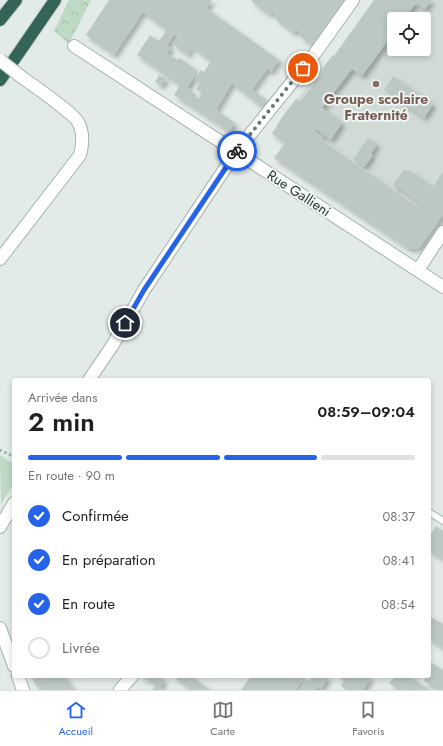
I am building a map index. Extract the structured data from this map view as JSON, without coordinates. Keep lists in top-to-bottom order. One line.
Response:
{"streets":{"street":["Rue Gallieni"]},"places":["Groupe scolaire Fraternité"],"page":{"heading":["2 min","Arrivée dans","08:59–09:04"],"bar":"En route · 90 m","list":[["Confirmée","08:37"],["En préparation","08:41"],["En route","08:54"],"Livrée"],"tabs":["Accueil","Carte","Favoris"]}}
